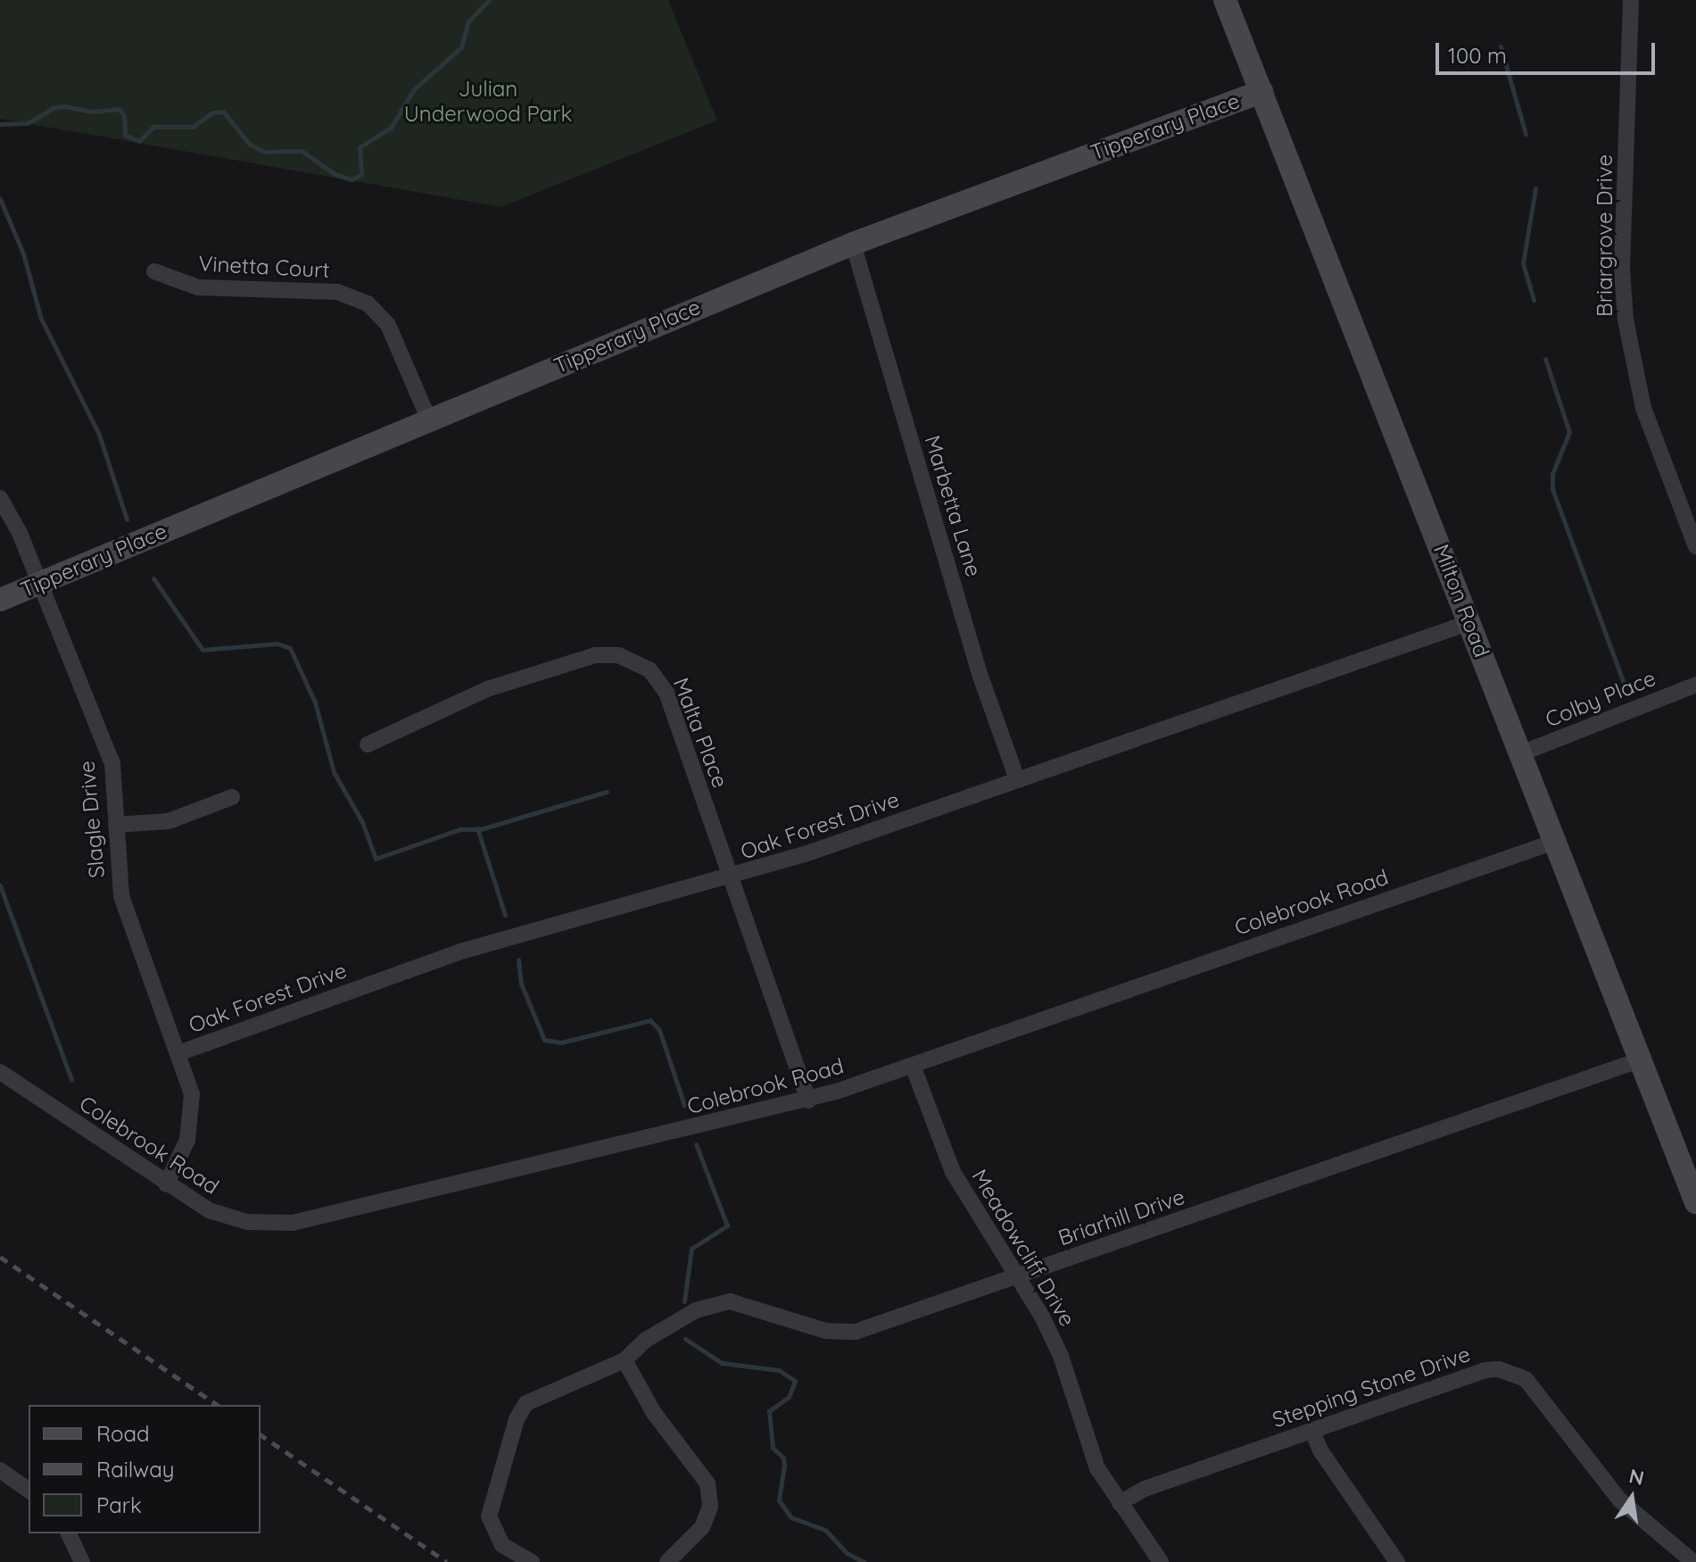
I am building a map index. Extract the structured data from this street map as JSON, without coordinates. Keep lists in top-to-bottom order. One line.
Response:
{"streets":{"street":["Tipperary Place","Briargrove Drive","Vinetta Court","Marbetta Lane","Milton Road","Colby Place","Malta Place","Slagle Drive","Oak Forest Drive","Colebrook Road","Briarhill Drive","Meadowcliff Drive","Stepping Stone Drive"]},"crossings":[["Tipperary Place","Vinetta Court"],["Tipperary Place","Marbetta Lane"],["Tipperary Place","Milton Road"],["Tipperary Place","Slagle Drive"],["Marbetta Lane","Oak Forest Drive"],["Milton Road","Colby Place"],["Milton Road","Oak Forest Drive"],["Milton Road","Colebrook Road"],["Milton Road","Briarhill Drive"],["Malta Place","Oak Forest Drive"],["Malta Place","Colebrook Road"],["Slagle Drive","Oak Forest Drive"],["Slagle Drive","Colebrook Road"],["Colebrook Road","Meadowcliff Drive"],["Briarhill Drive","Meadowcliff Drive"],["Meadowcliff Drive","Stepping Stone Drive"]],"parks":["Julian Underwood Park"],"legend":["Road","Railway","Park"],"scale_bar":"100 m","north":"top"}
